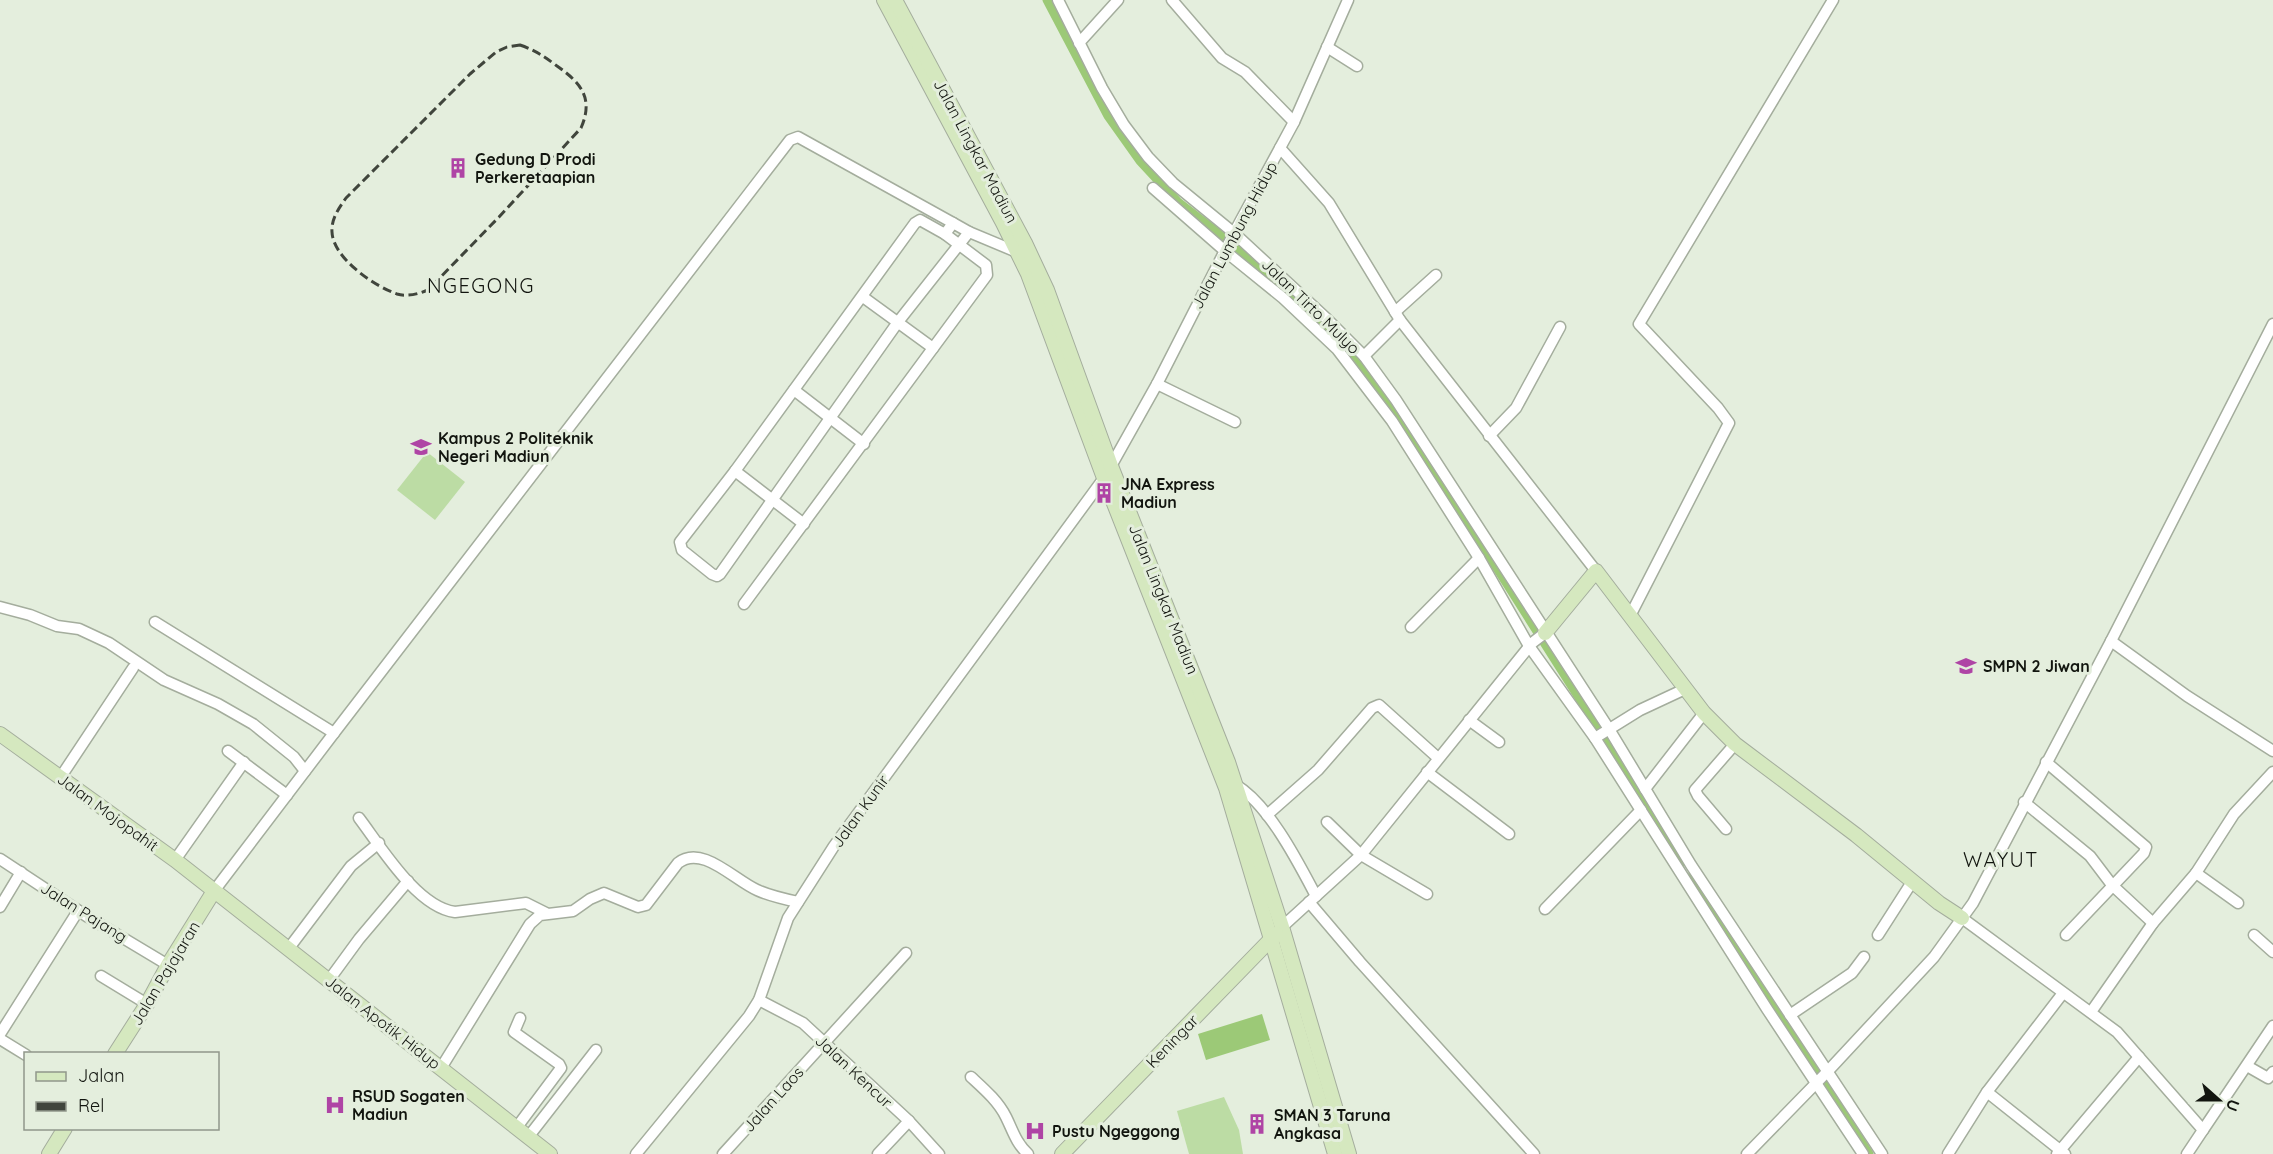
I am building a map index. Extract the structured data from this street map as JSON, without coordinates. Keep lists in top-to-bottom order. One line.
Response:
{"streets":{"main road":["Jalan Lingkar Madiun","Jalan Mojopahit","Jalan Pajajaran","Jalan Apotik Hidup","Keningar"],"street":["Jalan Lumbung Hidup","Jalan Tirto Mulyo","Jalan Kunir","Jalan Pajang","Jalan Kencur","Jalan Laos"]},"crossings":[["Jalan Lingkar Madiun","Jalan Lumbung Hidup"],["Jalan Lingkar Madiun","Jalan Kunir"],["Jalan Lingkar Madiun","Keningar"],["Jalan Lumbung Hidup","Jalan Tirto Mulyo"],["Jalan Lumbung Hidup","Jalan Kunir"],["Jalan Kunir","Jalan Kencur"],["Jalan Mojopahit","Jalan Pajajaran"],["Jalan Mojopahit","Jalan Apotik Hidup"],["Jalan Pajang","Jalan Pajajaran"],["Jalan Pajajaran","Jalan Apotik Hidup"],["Jalan Kencur","Jalan Laos"]],"districts":["NGEGONG","WAYUT"],"places":{"building":["Gedung D Prodi Perkeretaapian","JNA Express Madiun","SMAN 3 Taruna Angkasa"],"school or university":["Kampus 2 Politeknik Negeri Madiun","SMPN 2 Jiwan"],"hospital":["RSUD Sogaten Madiun","Pustu Ngeggong"]},"legend":["Jalan","Rel"],"north":"right"}
